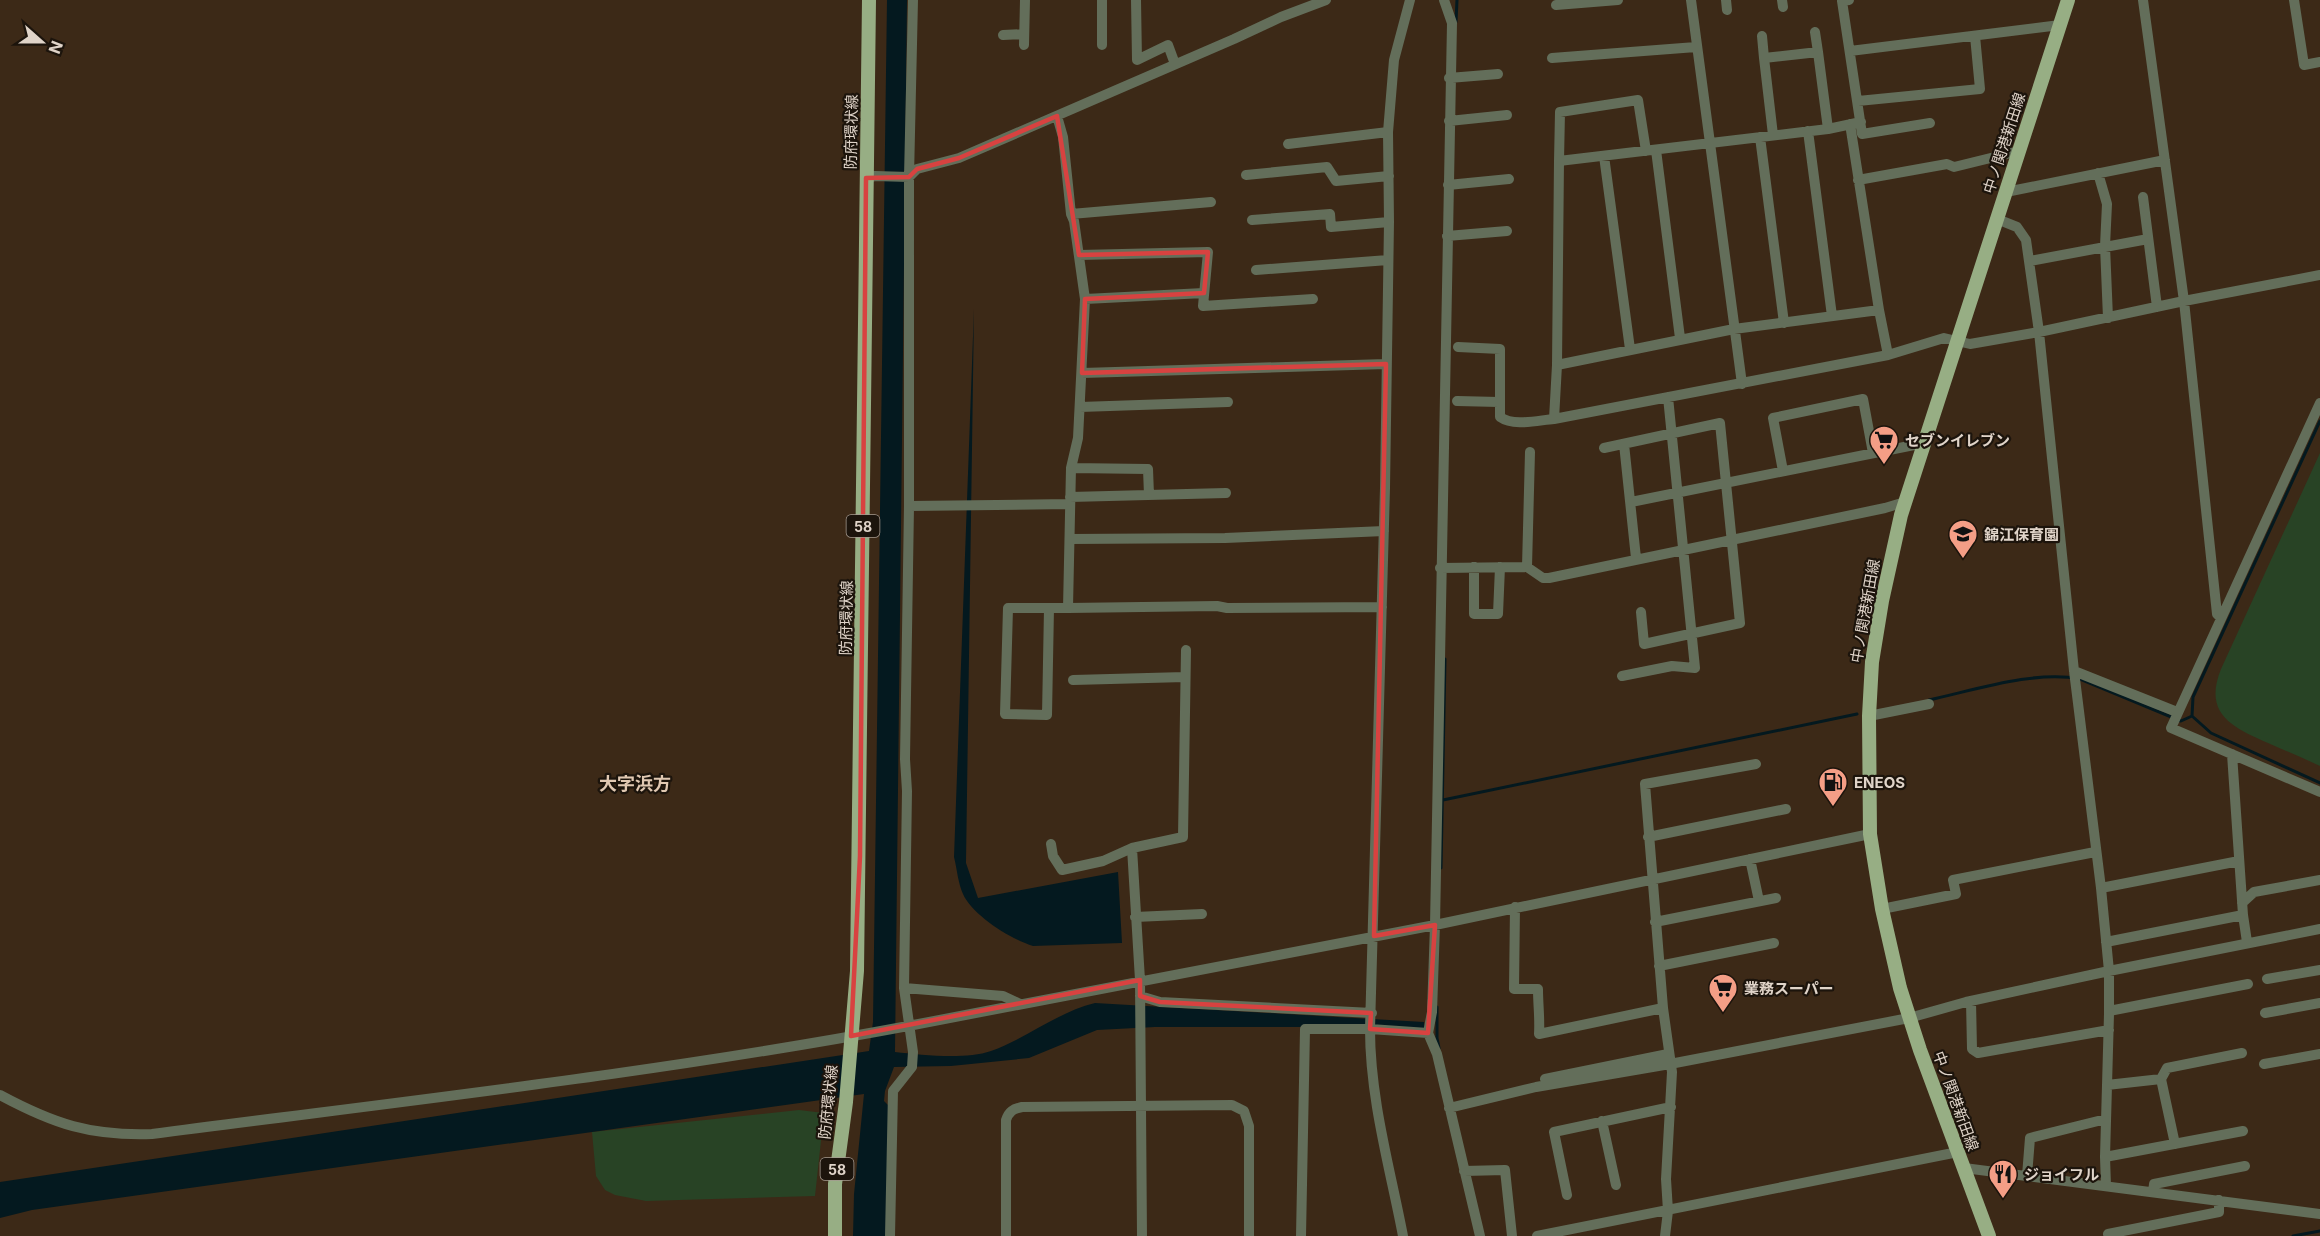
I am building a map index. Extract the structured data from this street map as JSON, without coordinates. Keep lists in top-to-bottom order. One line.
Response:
{"streets":{"main road":["防府環状線","中ノ関港新田線","58"]},"districts":["大字浜方"],"places":{"supermarket":["セブンイレブン","業務スーパー"],"school or university":["錦江保育園"],"fuel station":["ENEOS"],"restaurant":["ジョイフル"]},"north":"right"}
